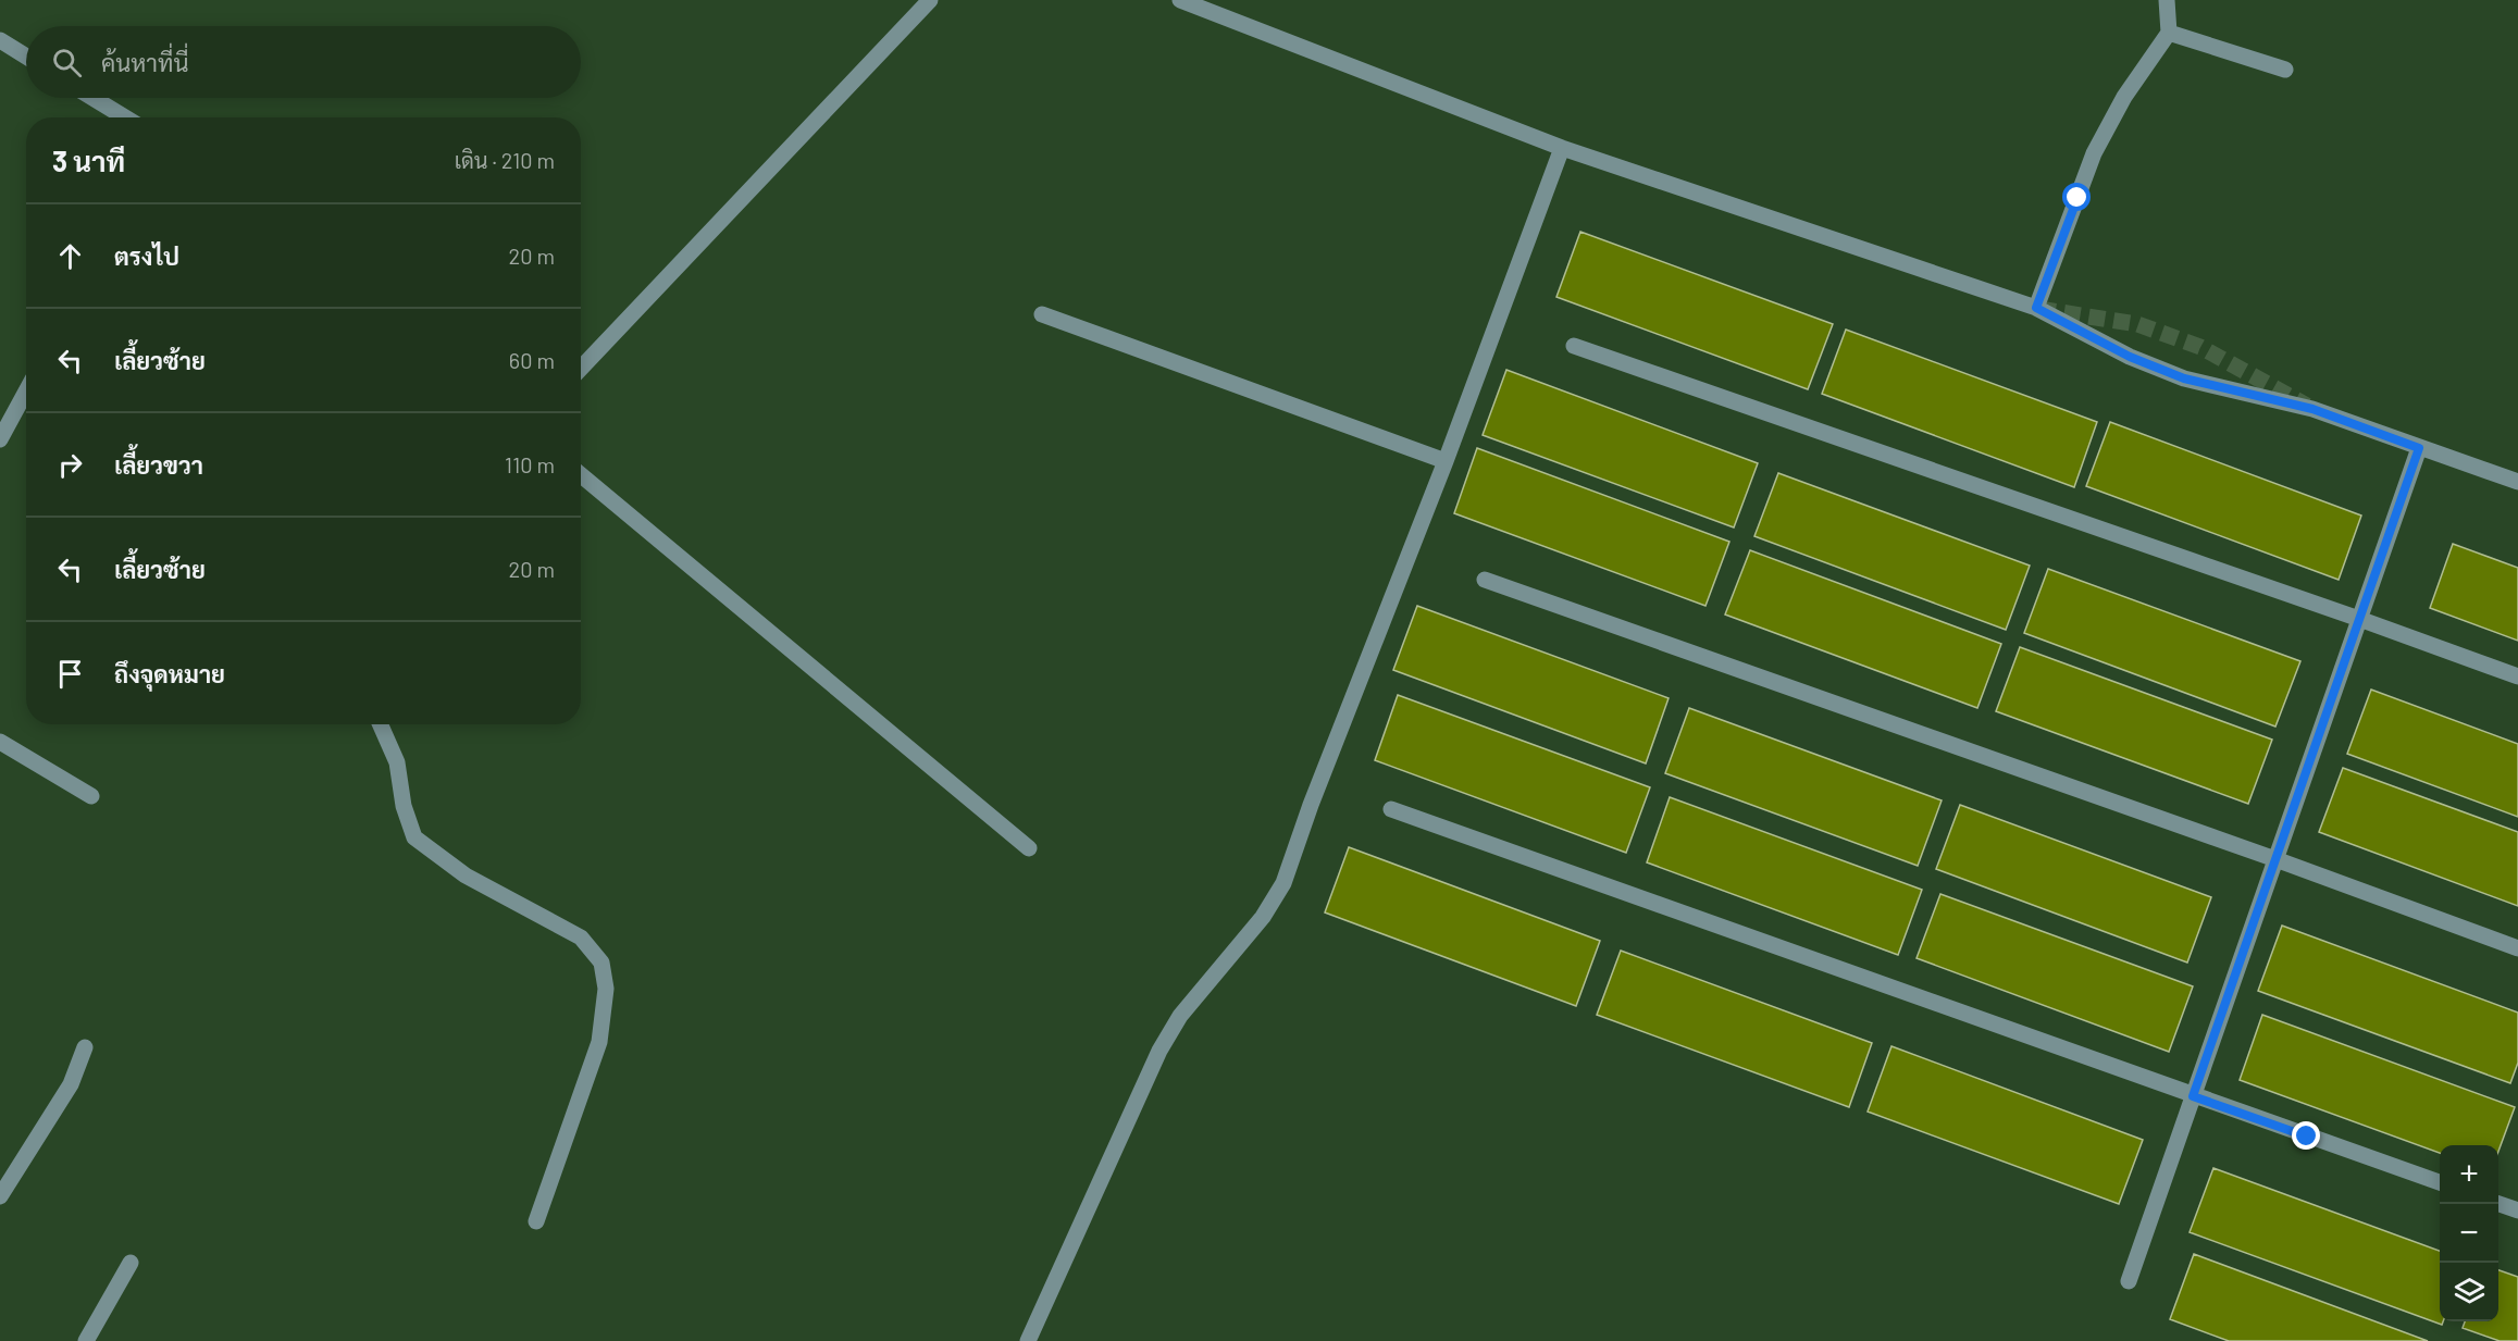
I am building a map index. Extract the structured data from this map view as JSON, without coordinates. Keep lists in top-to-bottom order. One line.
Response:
{"page":{"search":"ค้นหาที่นี่","heading":["3 นาที","เดิน · 210 m"],"list":[["ตรงไป","20 m"],["เลี้ยวซ้าย","60 m"],["เลี้ยวขวา","110 m"],["เลี้ยวซ้าย","20 m"],"ถึงจุดหมาย"],"map_buttons":["+","−"]}}
